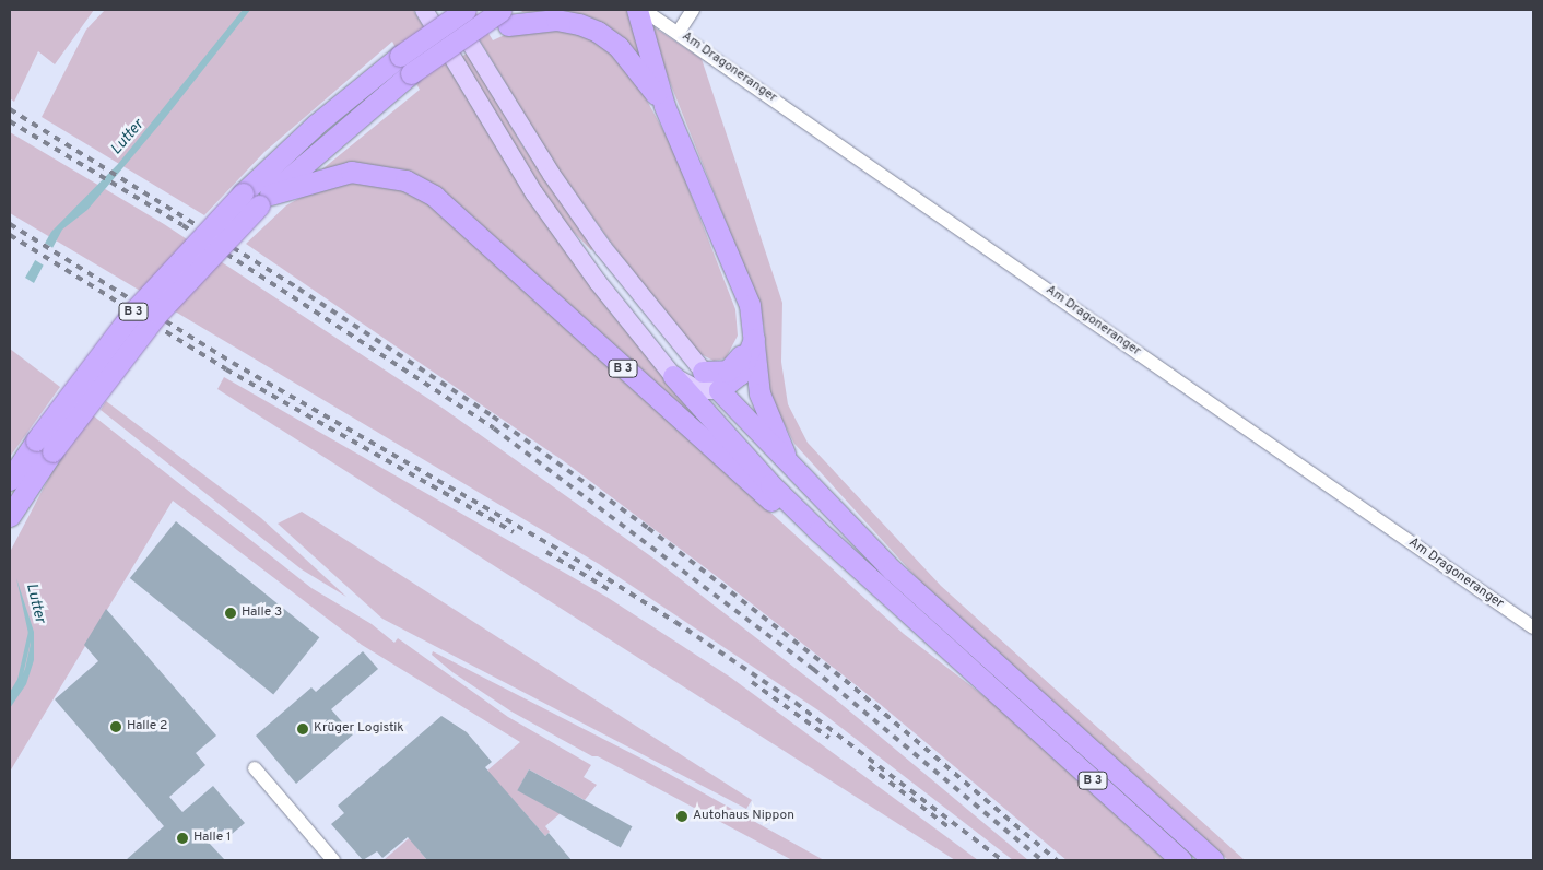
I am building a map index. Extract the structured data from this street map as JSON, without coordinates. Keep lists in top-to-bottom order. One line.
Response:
{"streets":{"highway":["B 3"],"street":["Am Dragoneranger"]},"water":["Lutter"],"places":["Halle 3","Halle 2","Krüger Logistik","Autohaus Nippon","Halle 1"]}
